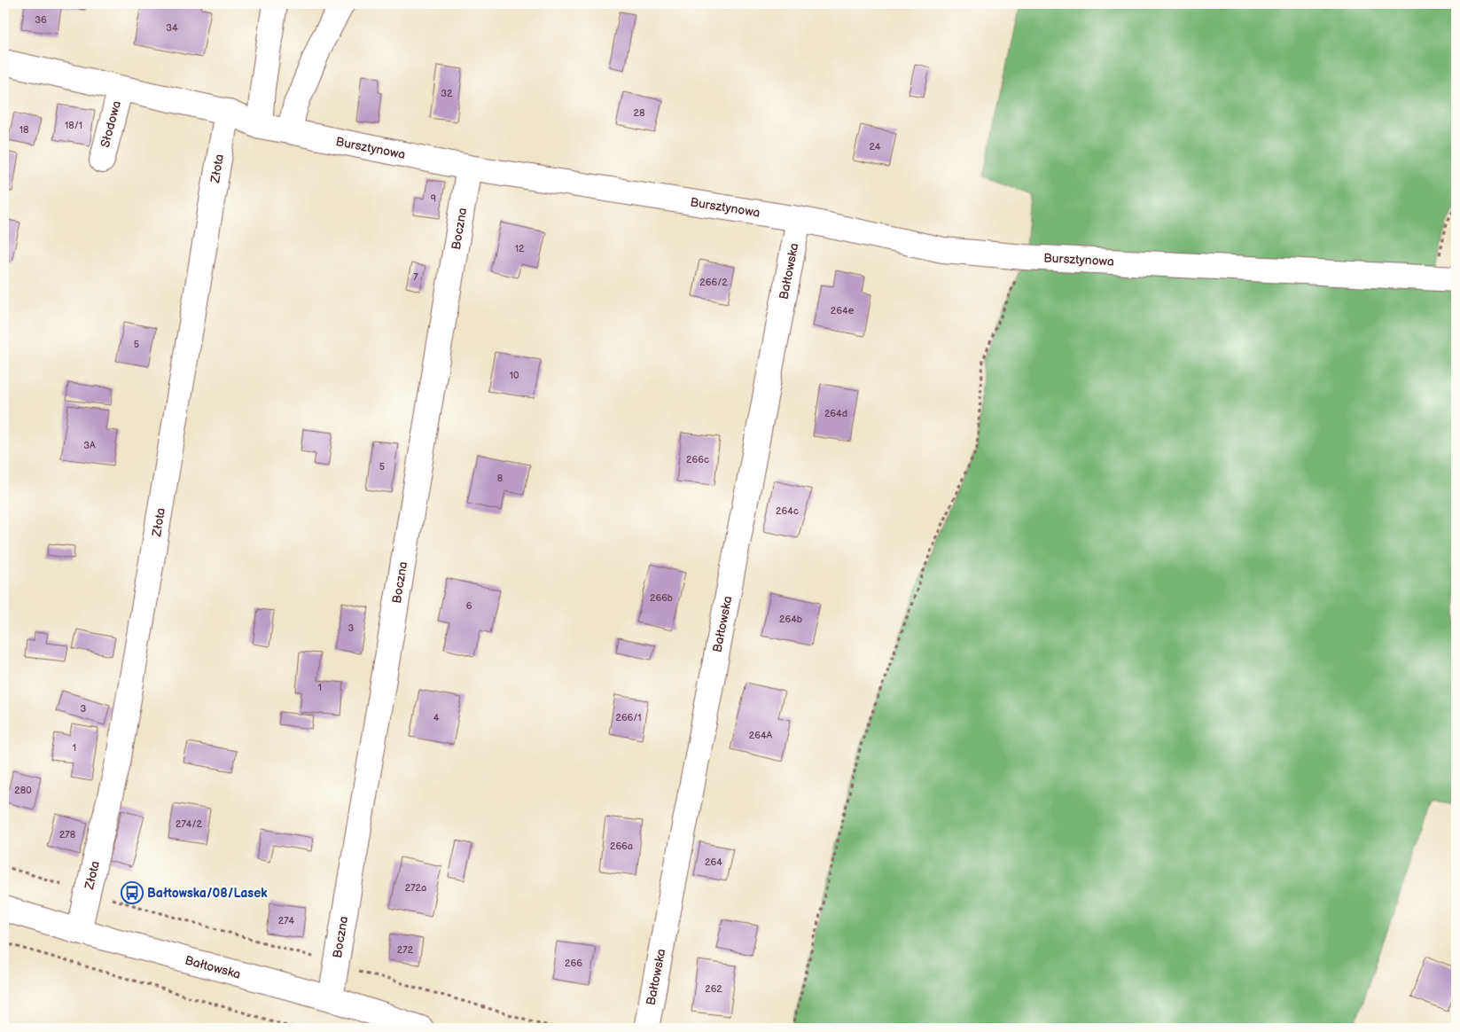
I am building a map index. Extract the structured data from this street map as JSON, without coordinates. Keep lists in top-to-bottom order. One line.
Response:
{"streets":{"street":["Słodowa","Bursztynowa","Złota","Boczna","Bałtowska"]},"crossings":[["Słodowa","Bursztynowa"],["Bursztynowa","Złota"],["Bursztynowa","Boczna"],["Bursztynowa","Bałtowska"],["Złota","Bałtowska"],["Boczna","Bałtowska"]],"places":{"bus stop":["Bałtowska/08/Lasek"]},"house_numbers":["36","34","32","28","18/1","18","24","9","12","7","266/2","264e","5","10","264d","3A","266c","5","8","264c","266b","6","264b","3","1","3","4","266/1","264A","1","280","274/2","278","266a","264","272a","274","272","266","262"]}
